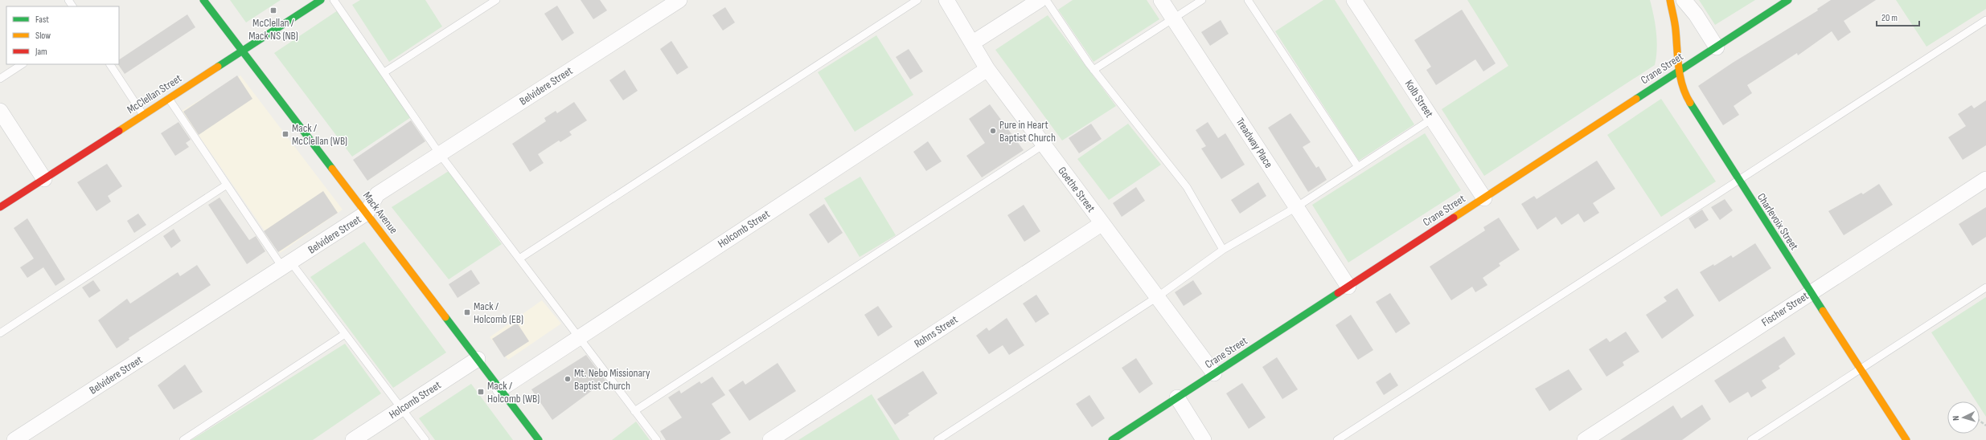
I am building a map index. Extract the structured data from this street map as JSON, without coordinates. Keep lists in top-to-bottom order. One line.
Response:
{"streets":{"street":["Crane Street","Belvidere Street","McClellan Street","Kolb Street","Treadway Place","Goethe Street","Mack Avenue","Charlevoix Street","Holcomb Street","Fischer Street","Rohns Street"]},"crossings":[["Crane Street","Kolb Street"],["Crane Street","Treadway Place"],["Crane Street","Goethe Street"],["Crane Street","Charlevoix Street"],["Belvidere Street","Mack Avenue"],["McClellan Street","Mack Avenue"],["Goethe Street","Holcomb Street"],["Goethe Street","Rohns Street"],["Mack Avenue","Holcomb Street"],["Charlevoix Street","Fischer Street"]],"places":{"transit":["McClellan / Mack NS (NB)","Mack / McClellan (WB)","Mack / Holcomb (EB)","Mack / Holcomb (WB)"],"other":["Pure in Heart Baptist Church","Mt. Nebo Missionary Baptist Church"]},"legend":["Fast","Slow","Jam"],"scale_bar":"20 m","north":"left"}
